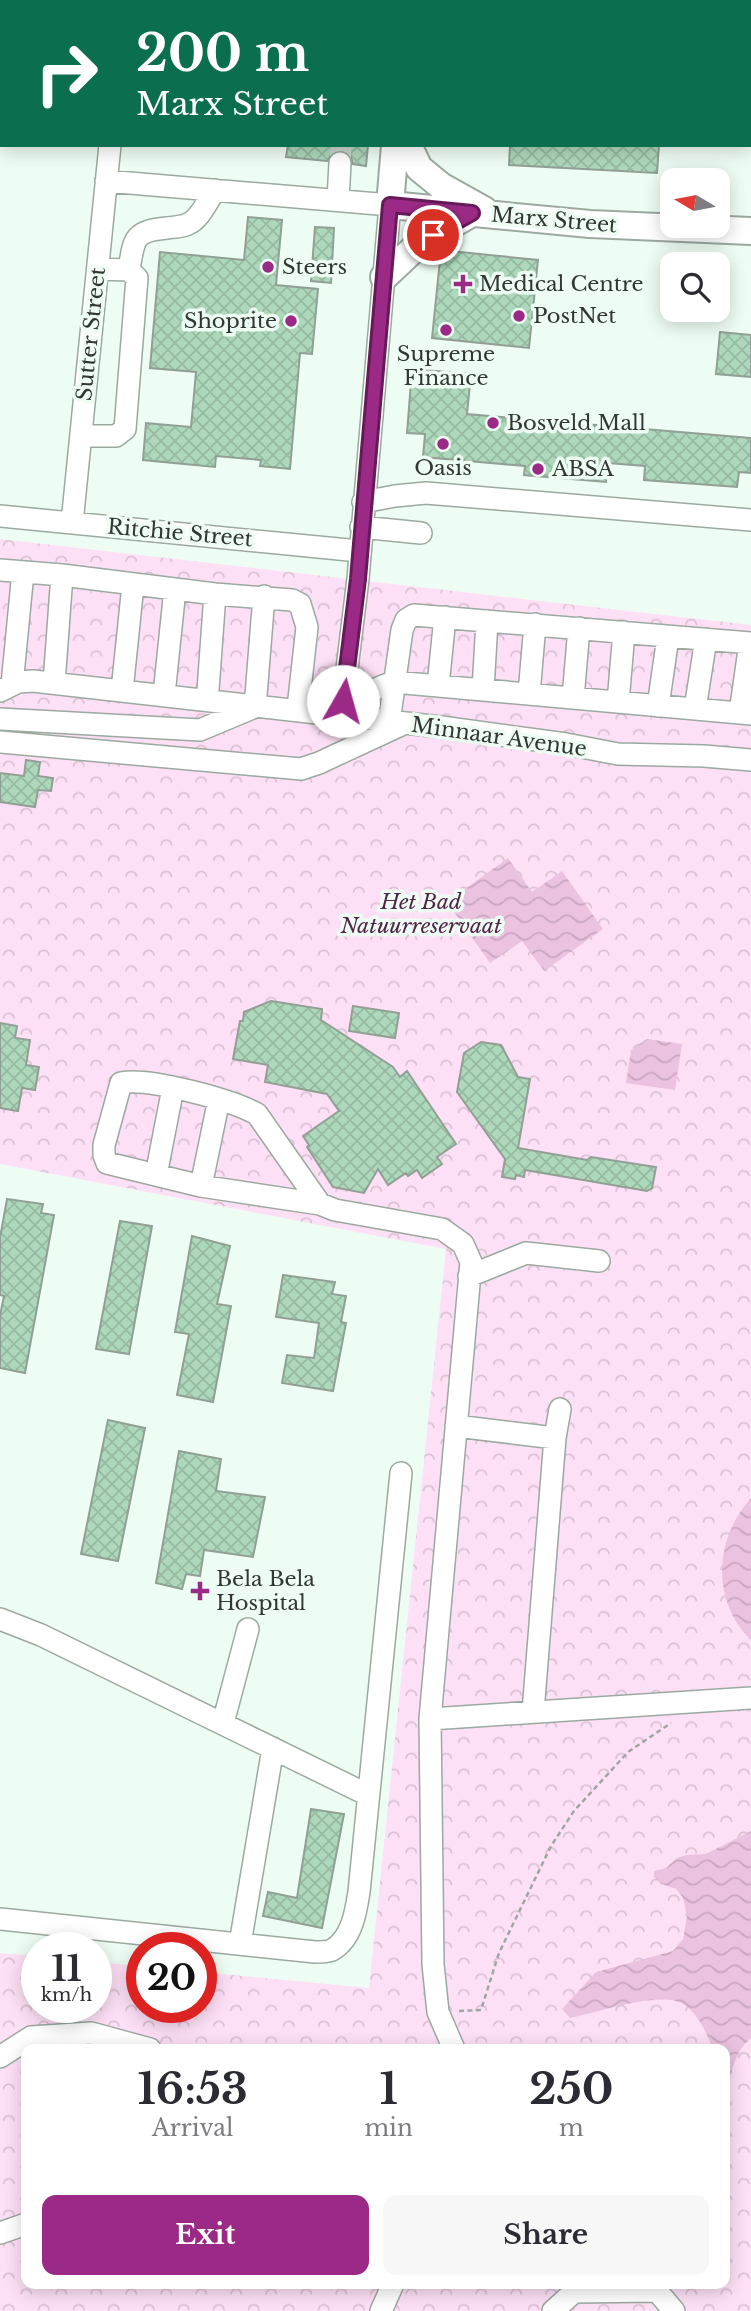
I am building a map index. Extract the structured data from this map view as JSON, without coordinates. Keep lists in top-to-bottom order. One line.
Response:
{"streets":{"main road":["Marx Street"],"street":["Sutter Street","Ritchie Street","Minnaar Avenue"]},"crossings":[["Marx Street","Sutter Street"],["Sutter Street","Ritchie Street"]],"parks":["Het Bad Natuurreservaat"],"places":{"other":["Steers","PostNet","Shoprite","Supreme Finance","Bosveld Mall","Oasis","ABSA"],"health":["Medical Centre","Bela Bela Hospital"]},"north":"left","page":{"turn":["200 m","Marx Street"],"speed":"11 km/h","limit":"20","eta":["16:53","Arrival","1","min","250","m"],"buttons":["Exit","Share"]}}
